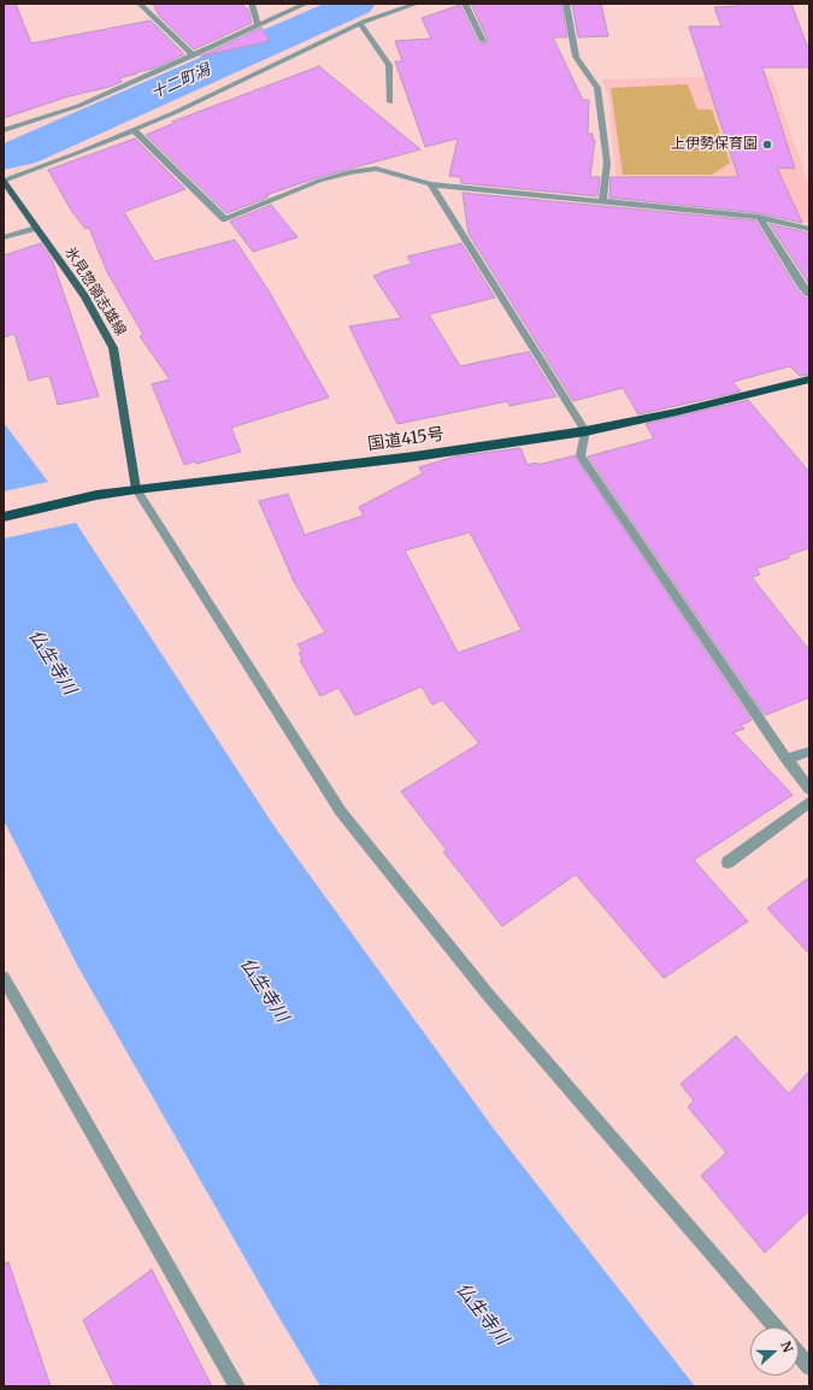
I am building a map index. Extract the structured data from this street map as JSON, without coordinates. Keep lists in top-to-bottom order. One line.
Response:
{"streets":{"highway":["国道415号"],"main road":["氷見惣領志雄線"]},"crossings":[["氷見惣領志雄線","国道415号"]],"water":["十二町潟","仏生寺川"],"places":["上伊勢保育園"],"north":"right"}
